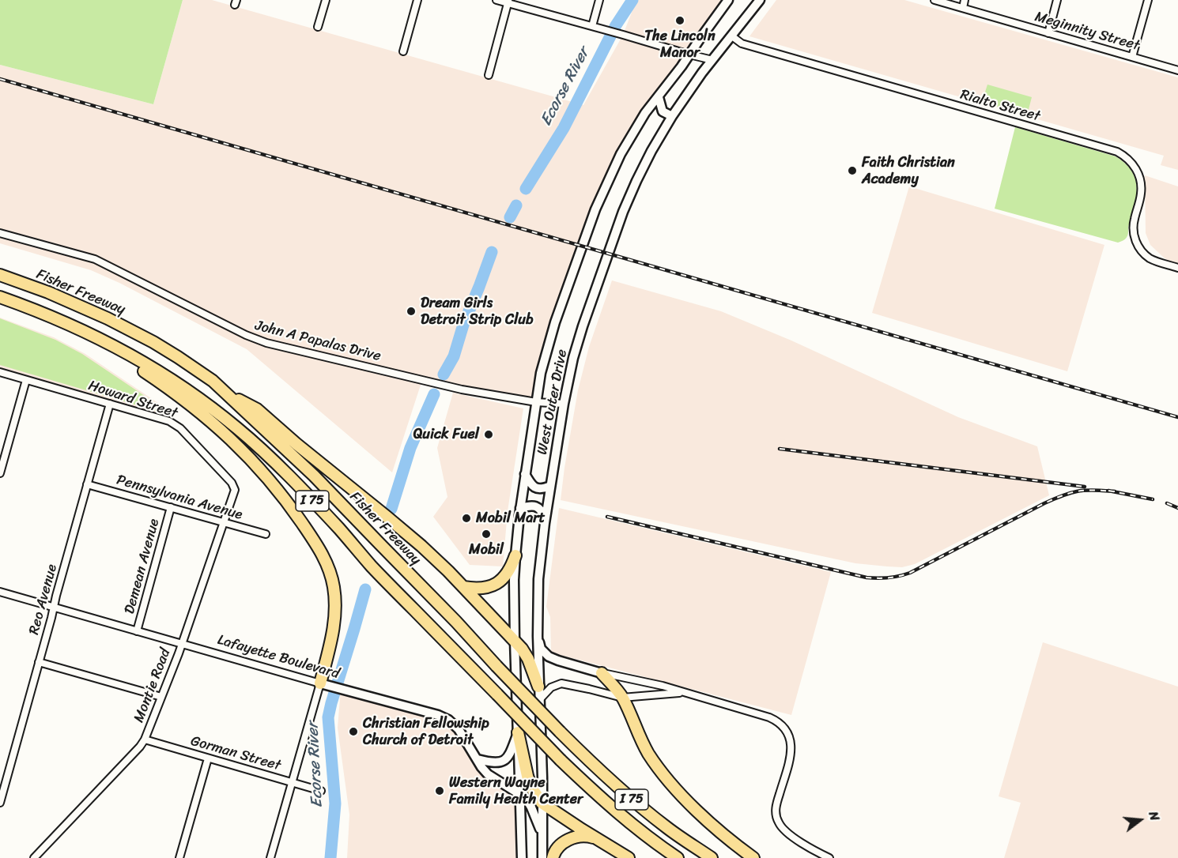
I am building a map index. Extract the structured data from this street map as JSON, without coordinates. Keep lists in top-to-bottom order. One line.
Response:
{"streets":{"highway":["Fisher Freeway","I 75"],"main road":["West Outer Drive","Lafayette Boulevard"],"street":["Meginnity Street","Rialto Street","John A Papalas Drive","Howard Street","Pennsylvania Avenue","Demean Avenue","Reo Avenue","Montie Road","Gorman Street"]},"crossings":[["Rialto Street","West Outer Drive"],["John A Papalas Drive","West Outer Drive"],["Howard Street","Reo Avenue"],["Howard Street","Montie Road"],["West Outer Drive","Lafayette Boulevard"],["Pennsylvania Avenue","Demean Avenue"],["Pennsylvania Avenue","Reo Avenue"],["Pennsylvania Avenue","Montie Road"],["Demean Avenue","Lafayette Boulevard"],["Reo Avenue","Lafayette Boulevard"],["Lafayette Boulevard","Montie Road"],["Montie Road","Gorman Street"]],"water":["Ecorse River"],"places":["The Lincoln Manor","Faith Christian Academy","Dream Girls Detroit Strip Club","Quick Fuel","Mobil Mart","Mobil","Christian Fellowship Church of Detroit","Western Wayne Family Health Center"],"north":"right"}
